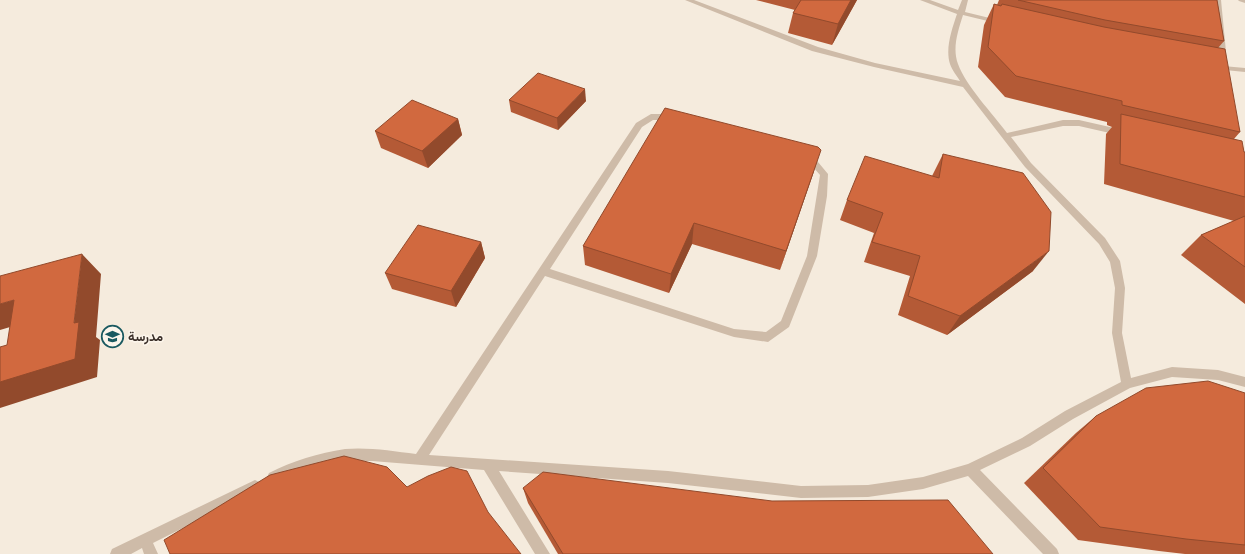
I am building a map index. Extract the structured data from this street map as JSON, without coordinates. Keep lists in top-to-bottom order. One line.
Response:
{"places":{"school or university":["مدرسة"]}}
